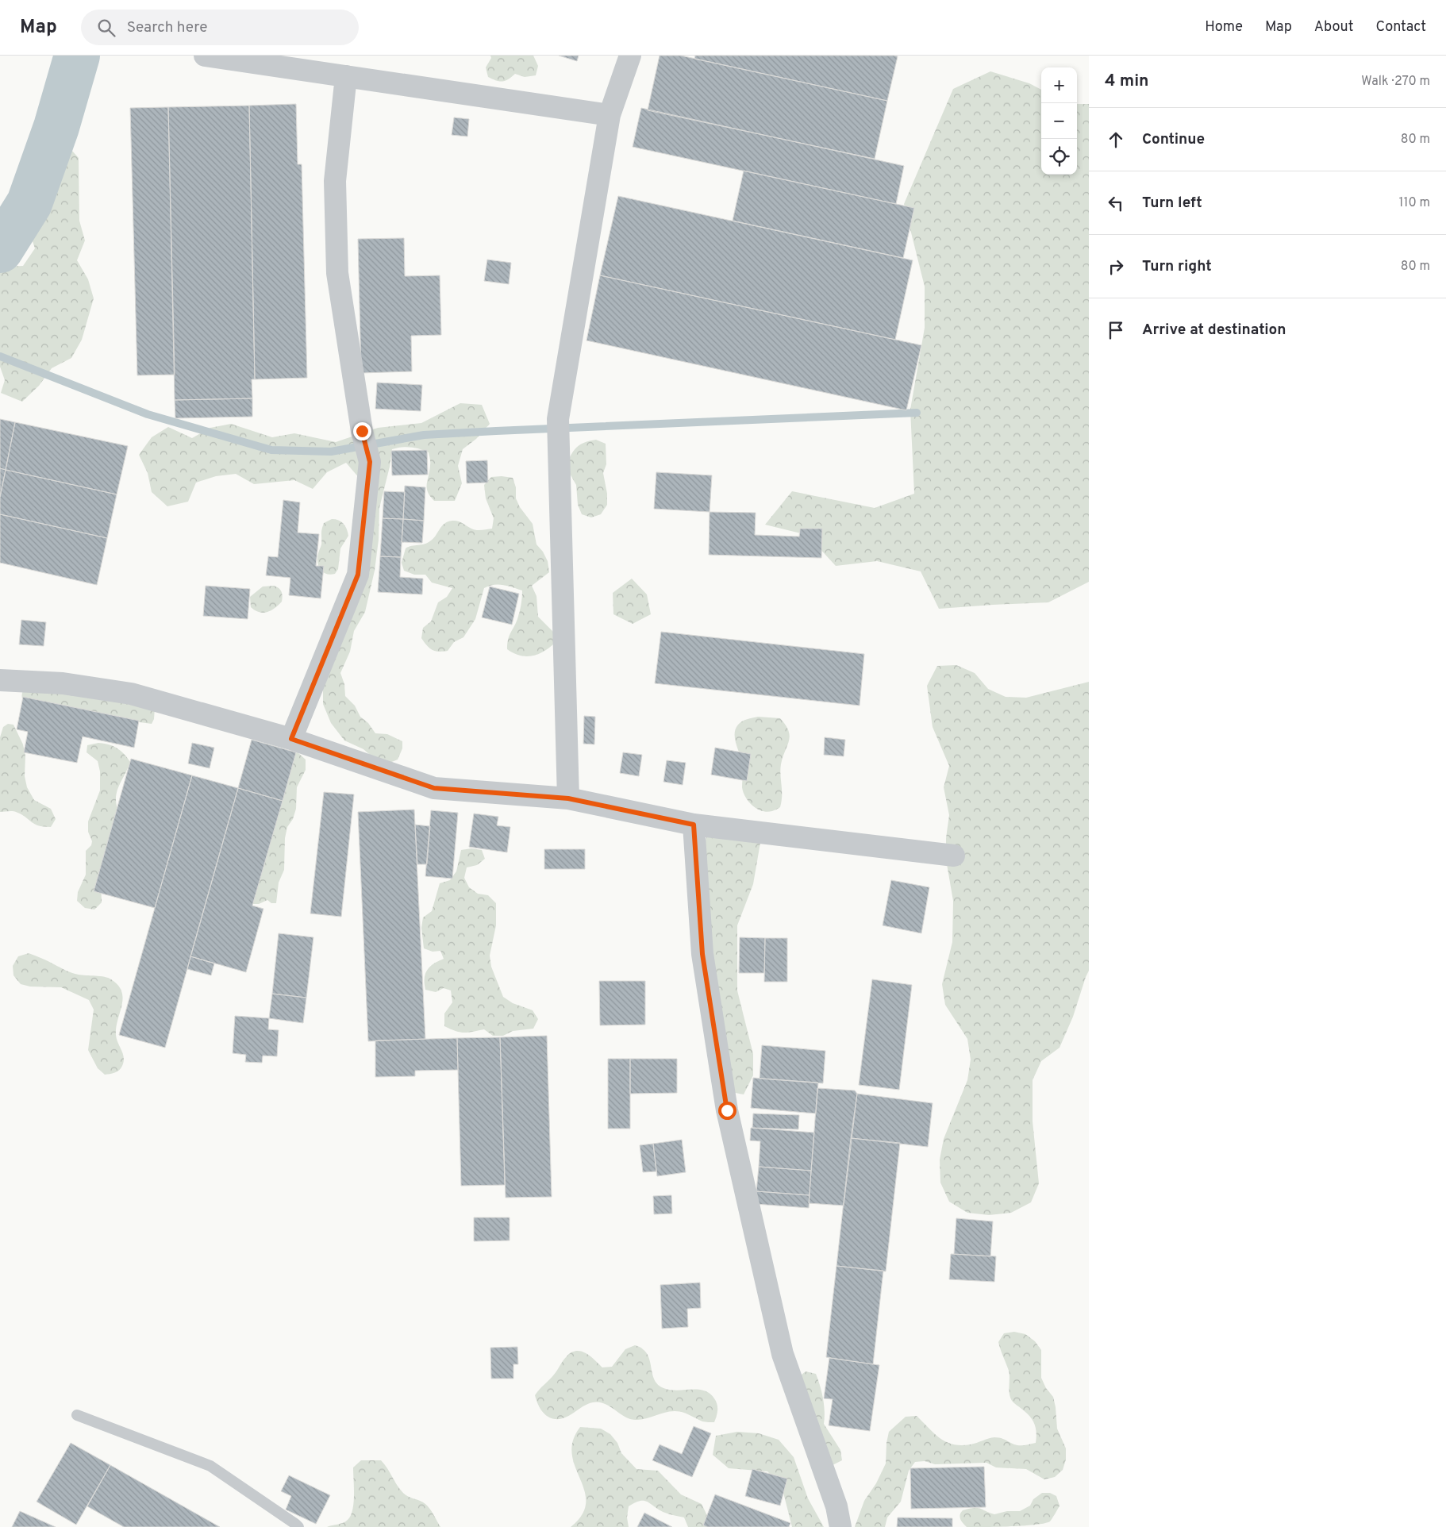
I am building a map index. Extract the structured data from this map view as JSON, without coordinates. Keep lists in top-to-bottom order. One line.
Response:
{"page":{"header":"Map","search":"Search here","nav":["Home","Map","About","Contact"],"heading":["4 min","Walk · 270 m"],"map_buttons":["+","−"],"list":[["Continue","80 m"],["Turn left","110 m"],["Turn right","80 m"],"Arrive at destination"]}}
